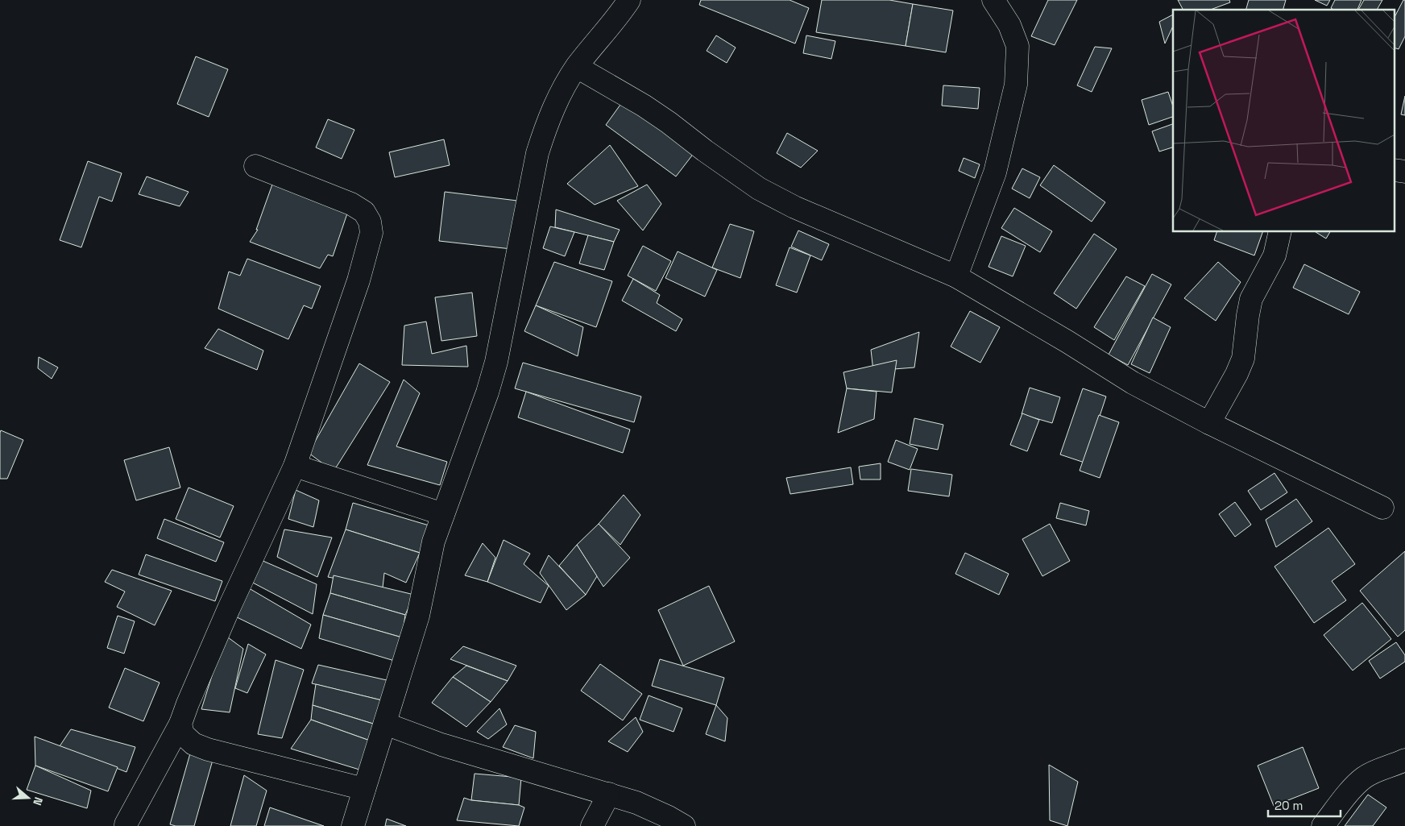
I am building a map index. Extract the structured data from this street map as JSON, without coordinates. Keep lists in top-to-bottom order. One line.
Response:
{"scale_bar":"20 m","north":"right"}
